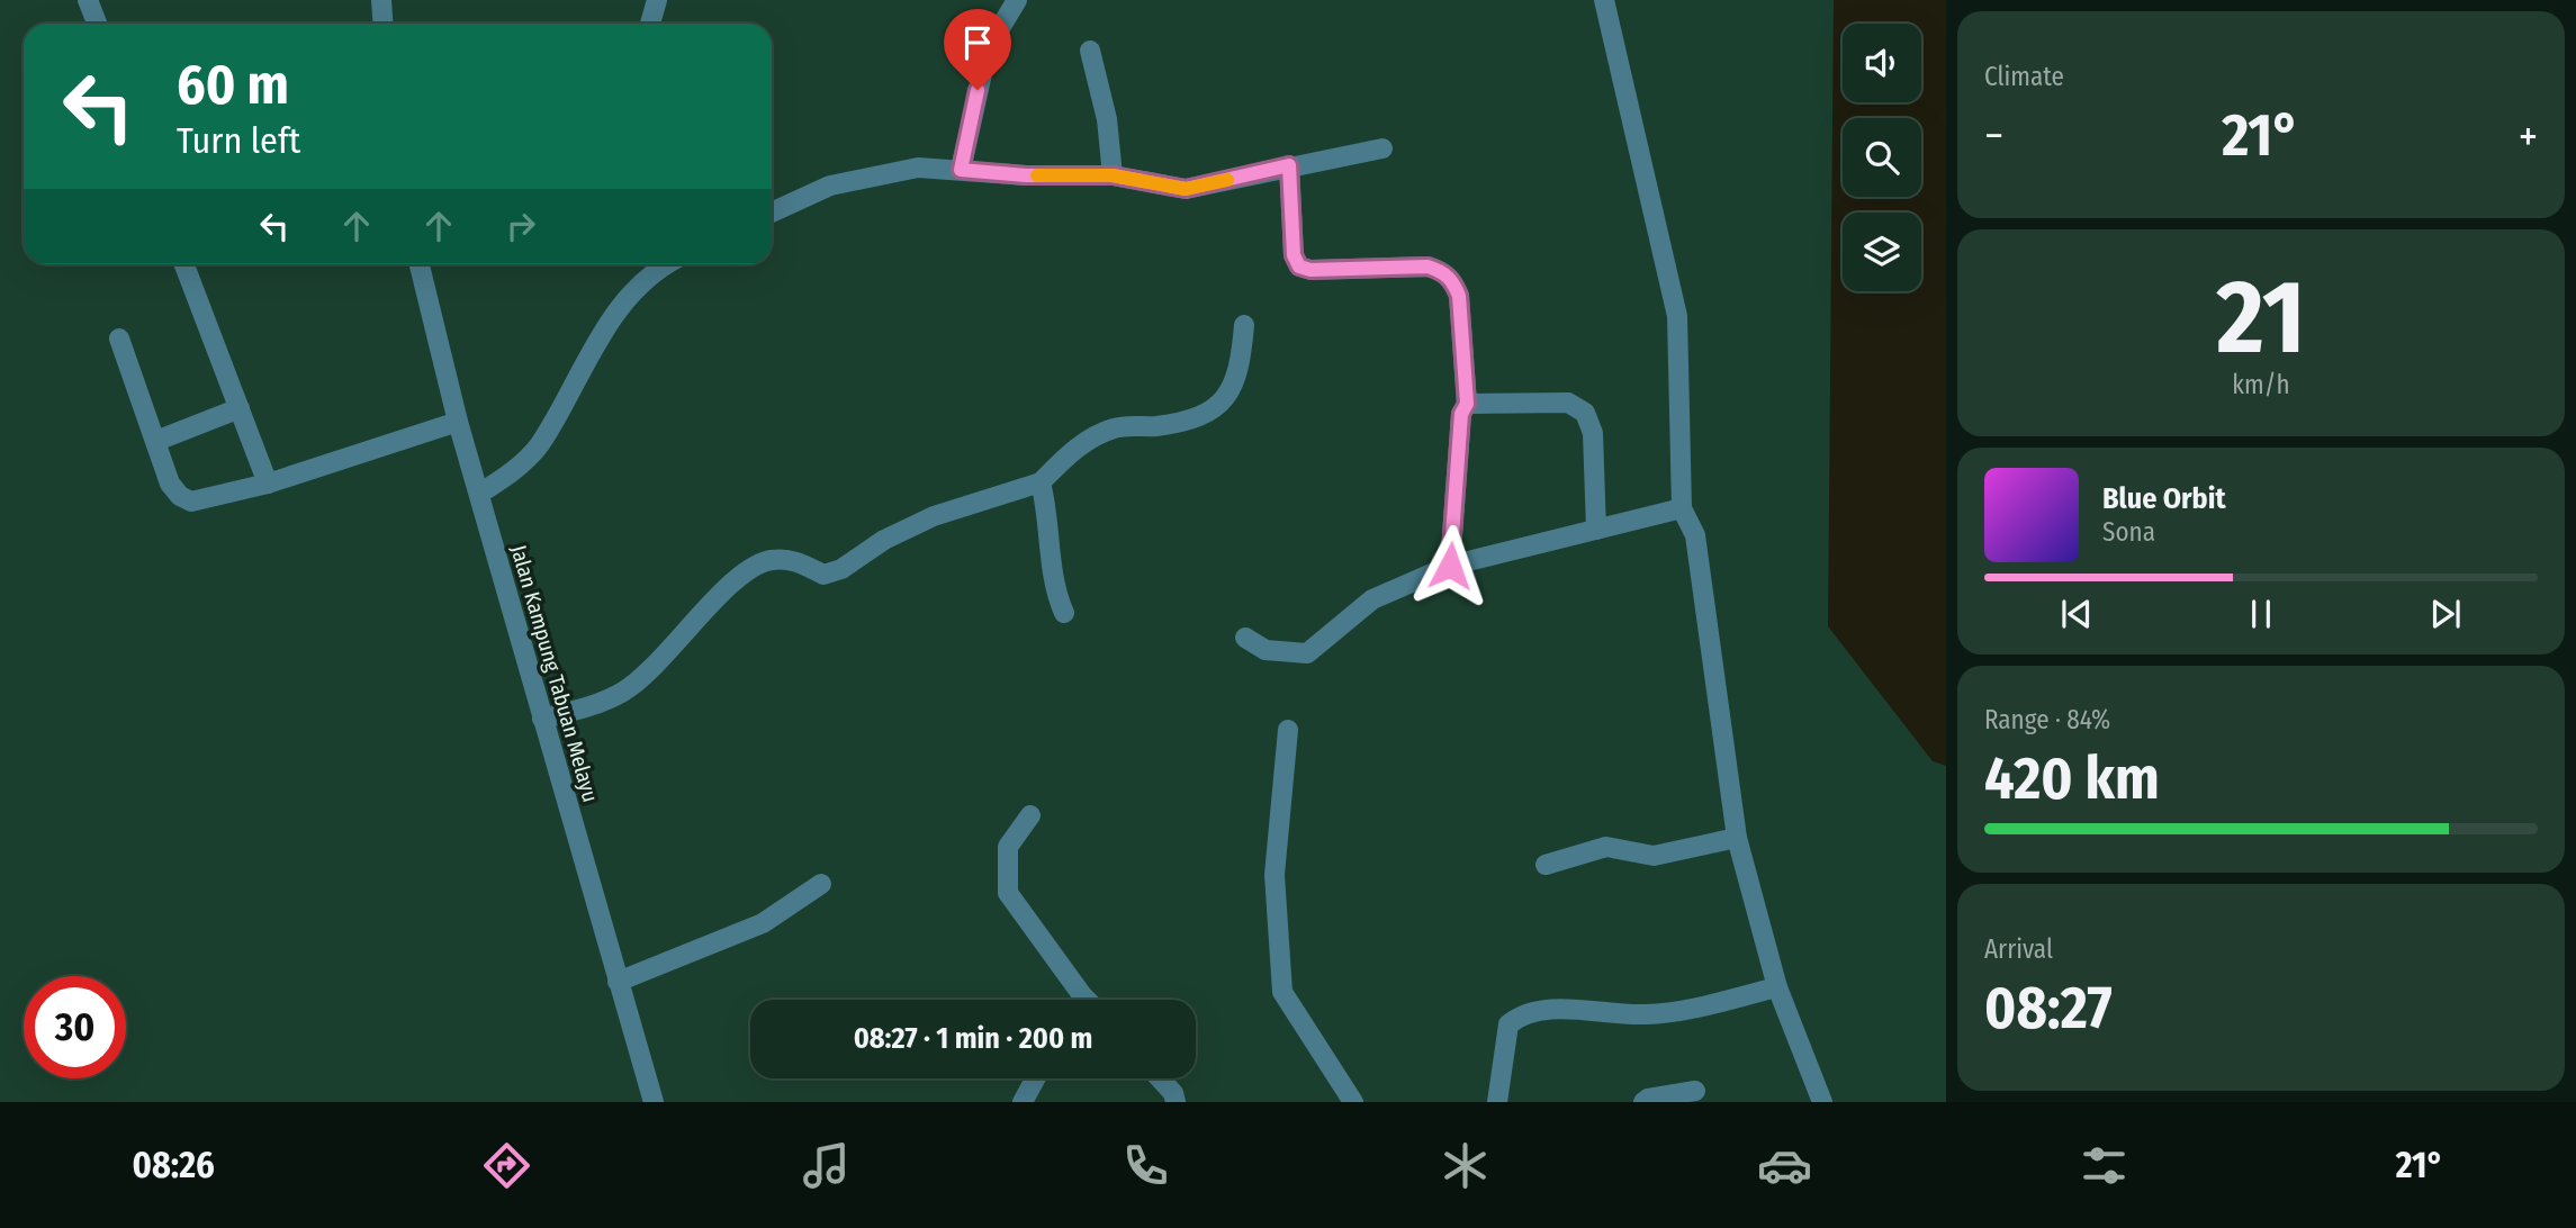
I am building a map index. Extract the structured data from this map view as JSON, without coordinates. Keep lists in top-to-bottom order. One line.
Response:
{"streets":{"street":["Jalan Kampung Tabuan Melayu"]},"page":{"tile":["Climate",["21","km/h"],["Range · 84%","420 km"],["Arrival","08:27"]],"turn":["60 m","Turn left"],"heat":["−","21°","+"],"song":["Blue Orbit","Sona"],"limit":"30","trip":"08:27 · 1 min · 200 m","tabs":["08:26","21°"]}}
